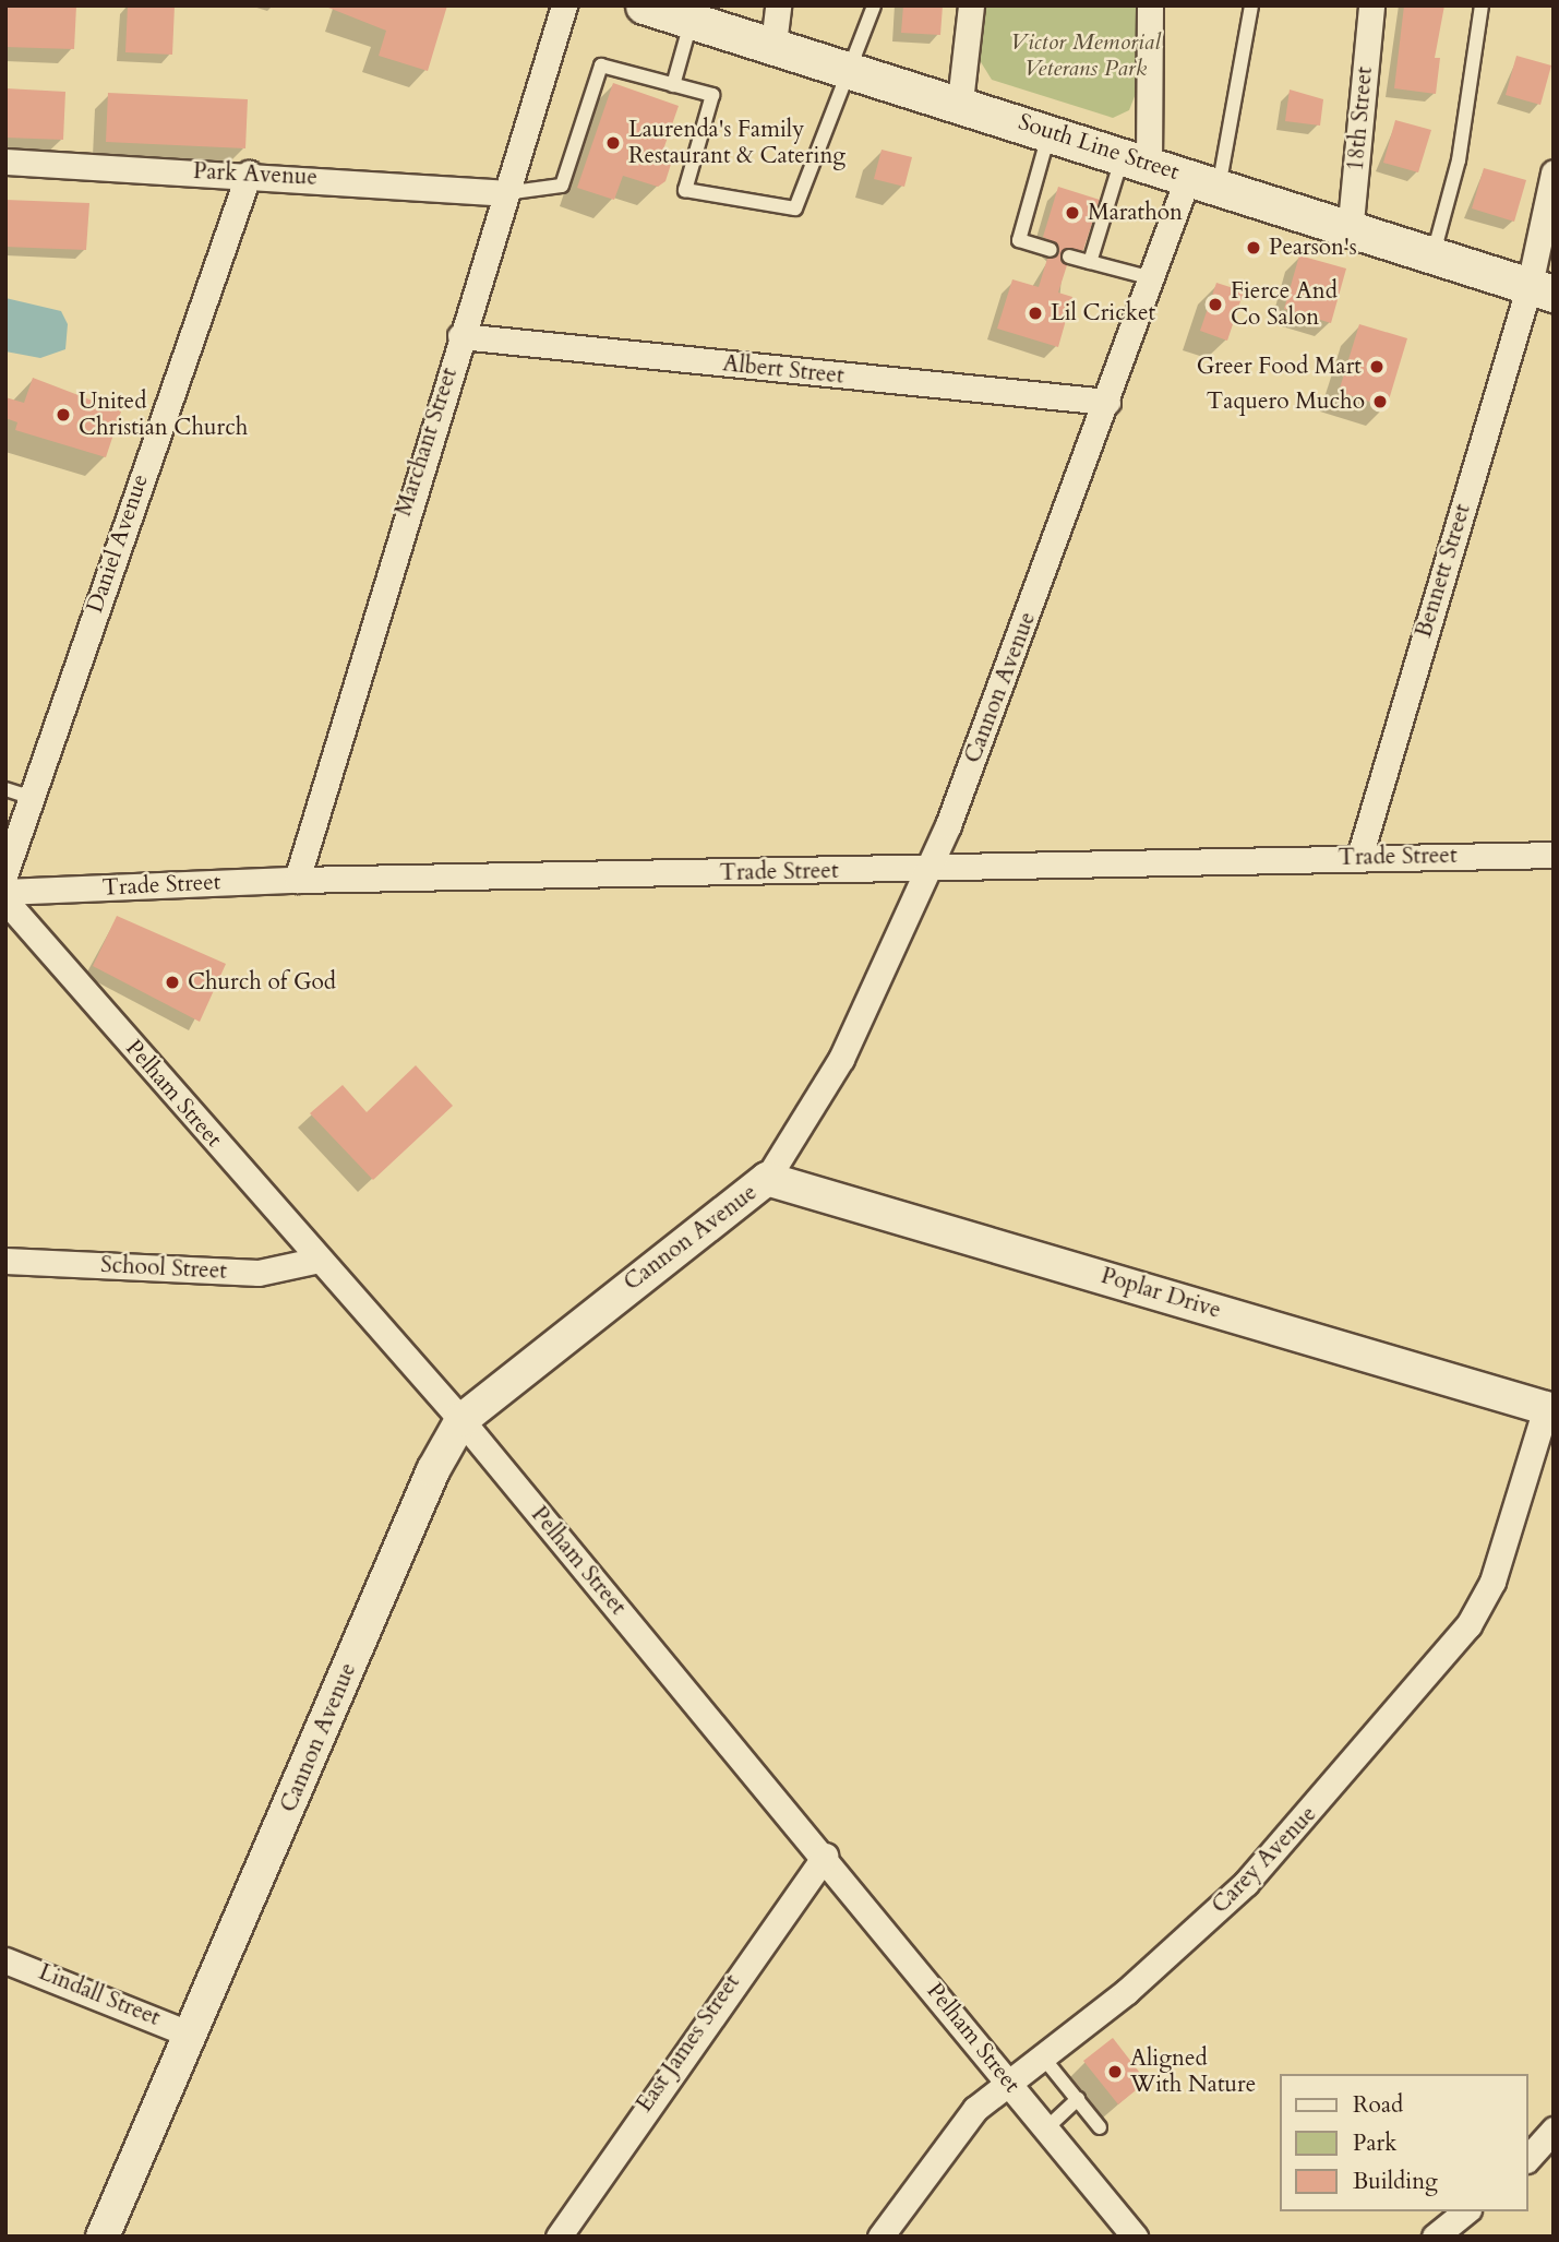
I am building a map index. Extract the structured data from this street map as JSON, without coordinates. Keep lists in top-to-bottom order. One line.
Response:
{"streets":{"main road":["South Line Street"],"street":["18th Street","Park Avenue","Albert Street","Marchant Street","Daniel Avenue","Bennett Street","Cannon Avenue","Trade Street","Pelham Street","School Street","Poplar Drive","Carey Avenue","Lindall Street","East James Street"]},"crossings":[["18th Street","South Line Street"],["South Line Street","Bennett Street"],["South Line Street","Cannon Avenue"],["Park Avenue","Marchant Street"],["Park Avenue","Daniel Avenue"],["Albert Street","Marchant Street"],["Albert Street","Cannon Avenue"],["Marchant Street","Trade Street"],["Bennett Street","Trade Street"],["Cannon Avenue","Trade Street"],["Cannon Avenue","Pelham Street"],["Cannon Avenue","Poplar Drive"],["Cannon Avenue","Lindall Street"],["Pelham Street","School Street"],["Pelham Street","Carey Avenue"],["Pelham Street","East James Street"],["Poplar Drive","Carey Avenue"]],"parks":["Victor Memorial Veterans Park"],"places":["Laurenda's Family Restaurant & Catering","Marathon","Pearson's","Fierce And Co Salon","Lil Cricket","Greer Food Mart","Taquero Mucho","United Christian Church","Church of God","Aligned With Nature"],"legend":["Road","Park","Building"]}
